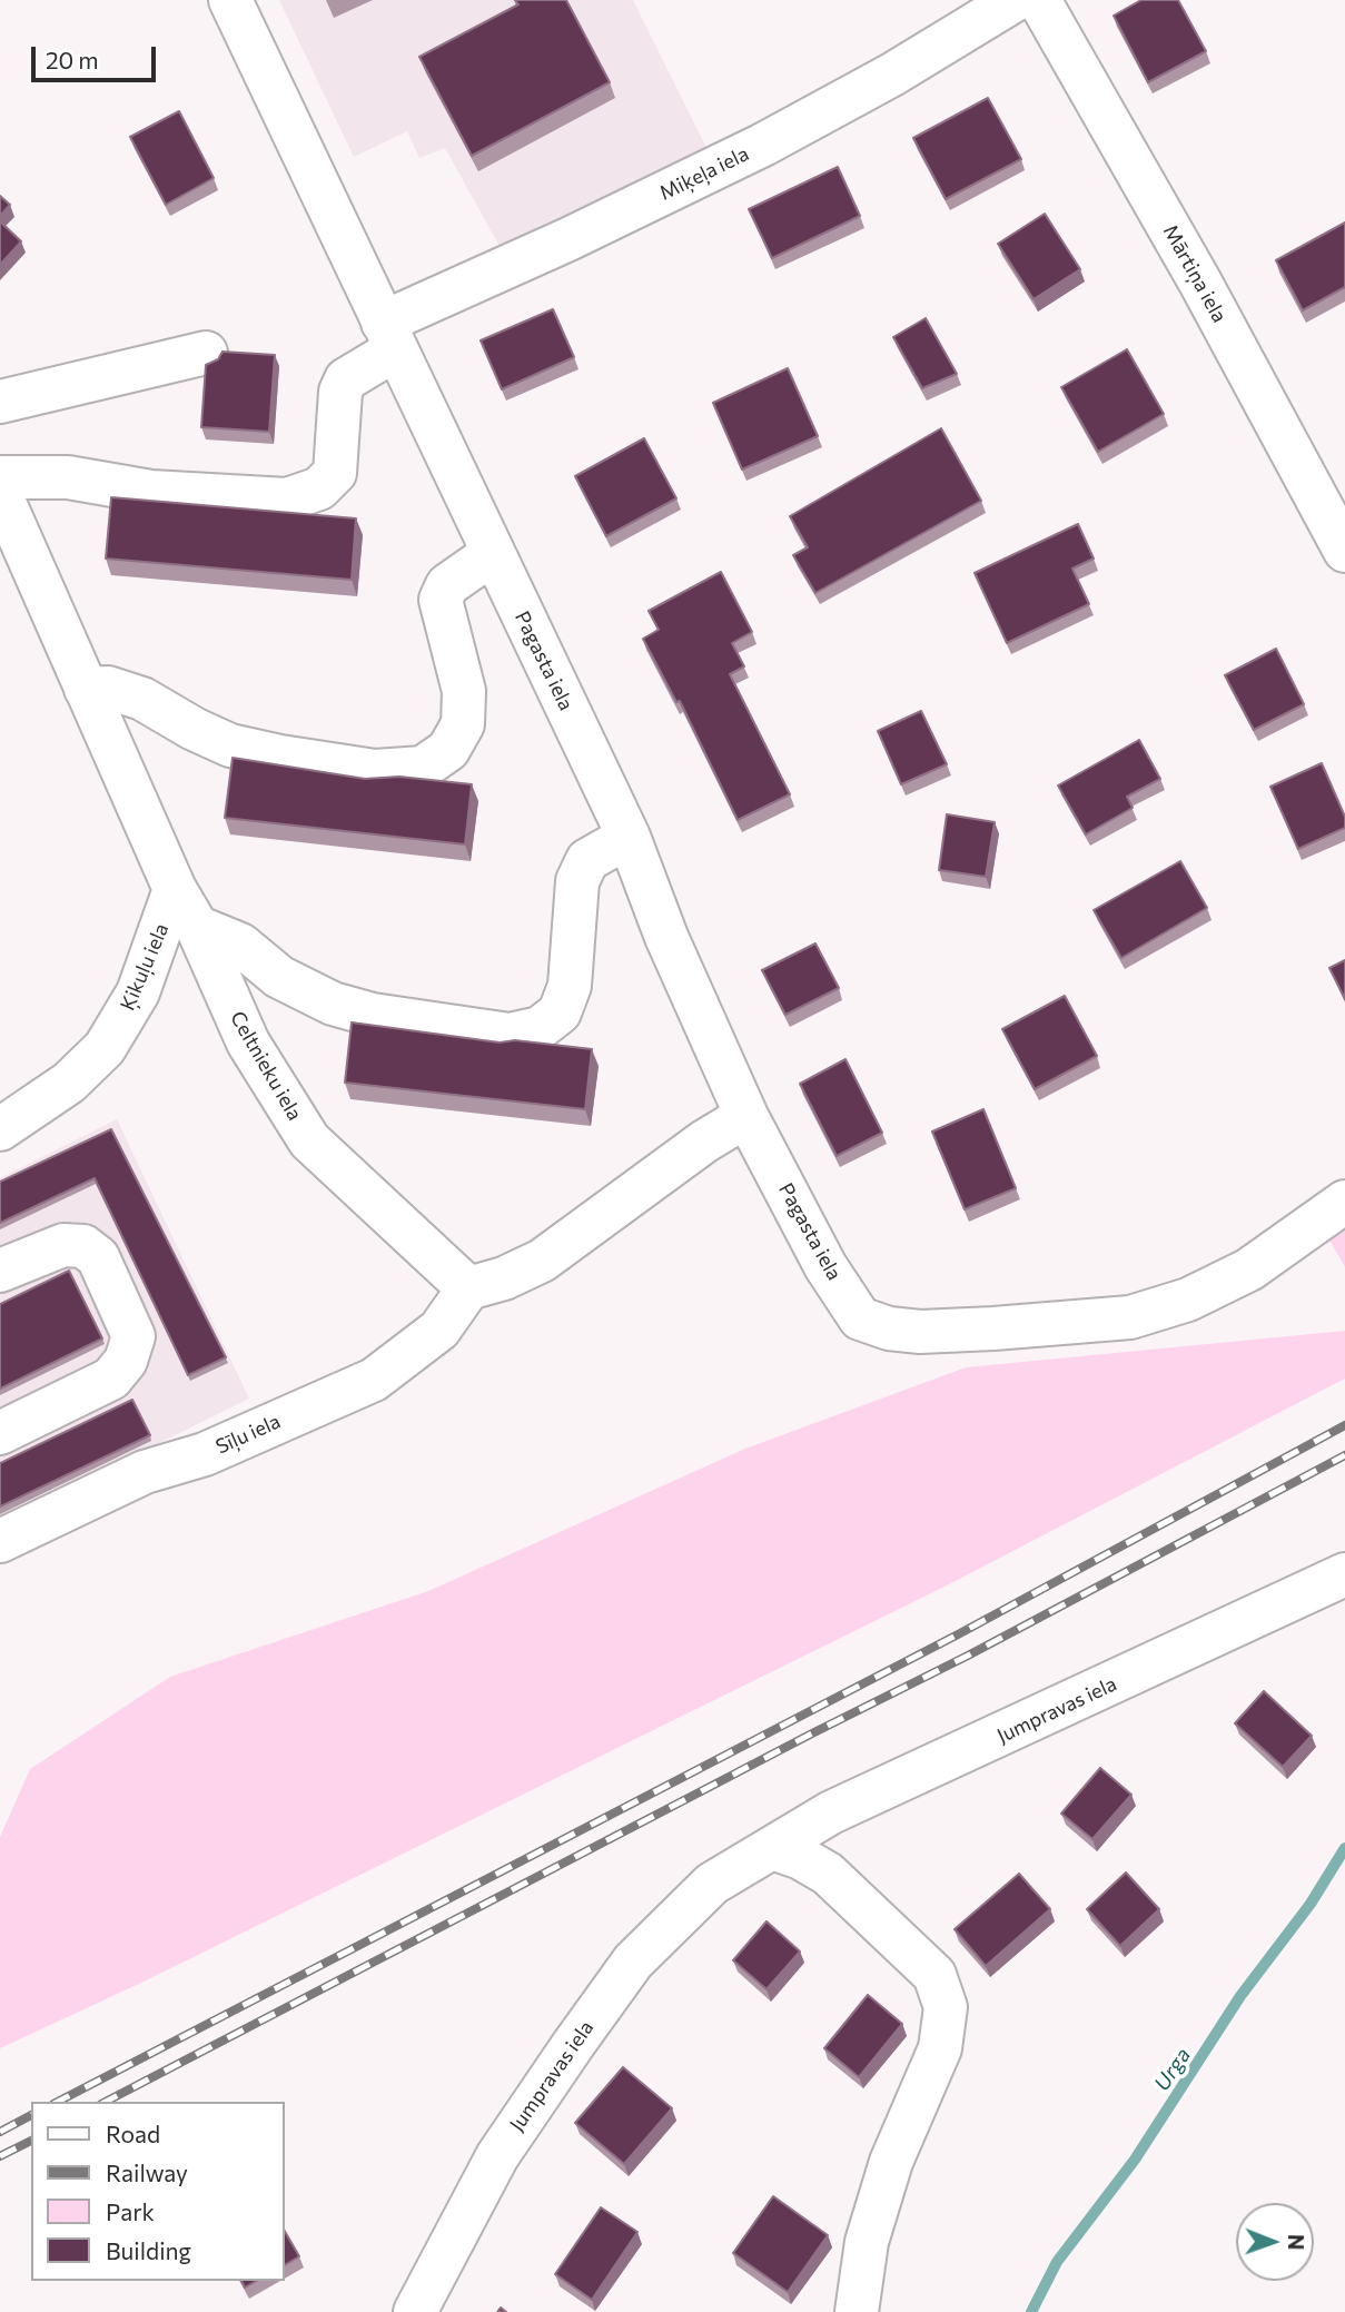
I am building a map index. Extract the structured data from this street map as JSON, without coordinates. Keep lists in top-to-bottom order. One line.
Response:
{"streets":{"street":["Miķeļa iela","Mārtiņa iela","Pagasta iela","Ķikuļu iela","Celtnieku iela","Sīļu iela","Jumpravas iela"]},"crossings":[["Miķeļa iela","Pagasta iela"],["Ķikuļu iela","Celtnieku iela"],["Celtnieku iela","Sīļu iela"]],"water":["Urga"],"legend":["Road","Railway","Park","Building"],"scale_bar":"20 m","north":"right"}
